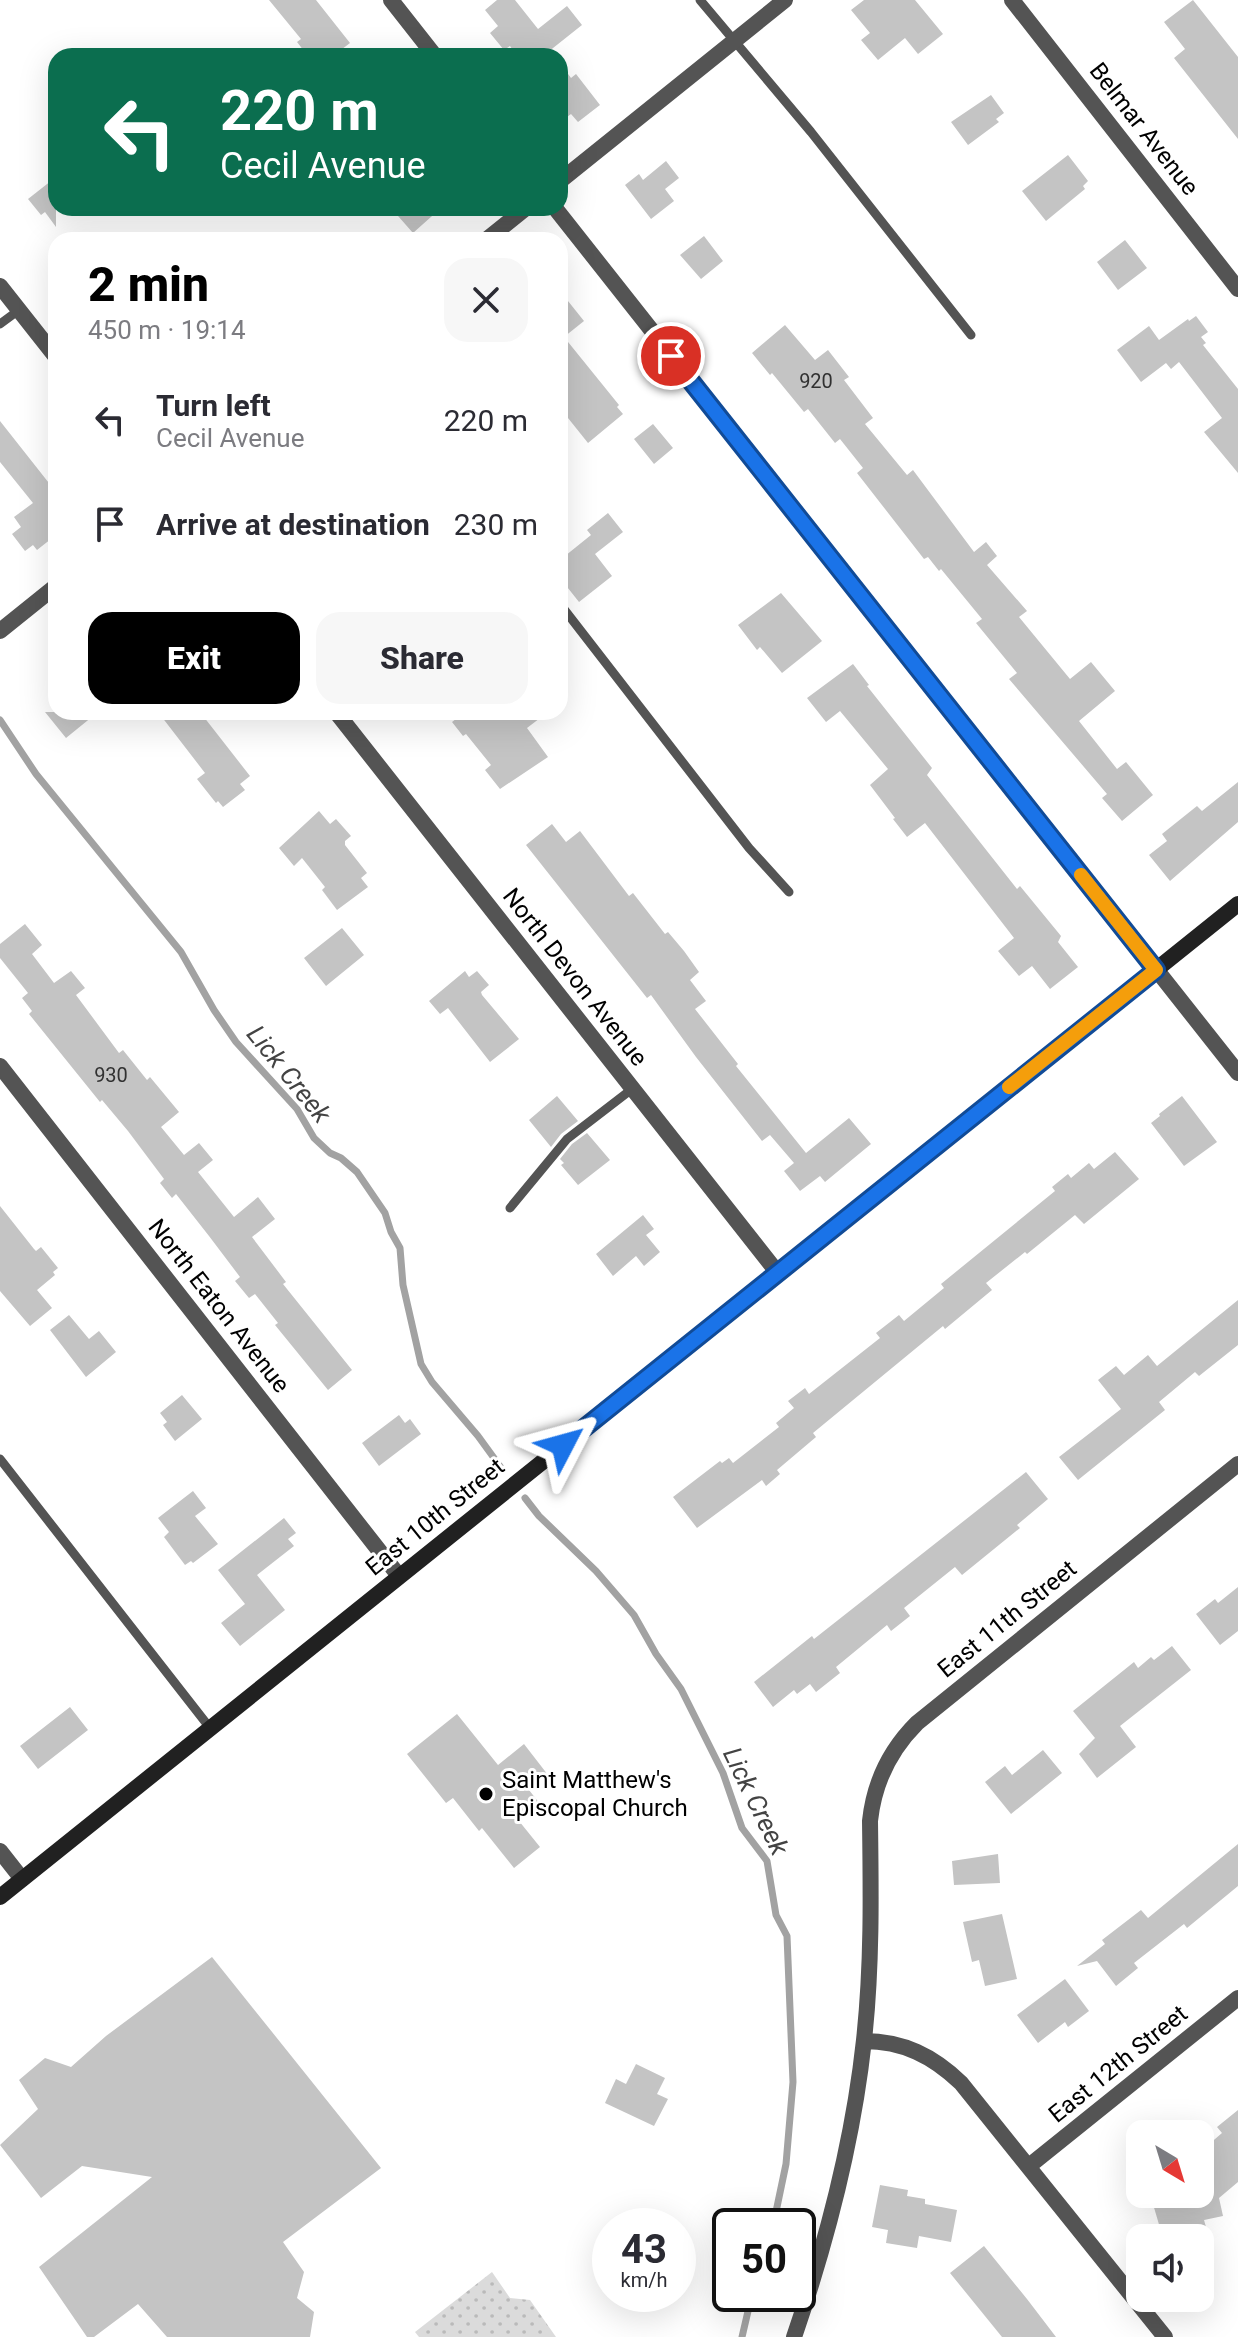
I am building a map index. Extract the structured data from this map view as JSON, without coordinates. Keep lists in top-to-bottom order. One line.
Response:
{"streets":{"main road":["East 10th Street"],"street":["Belmar Avenue","North Devon Avenue","North Eaton Avenue","East 11th Street","East 12th Street"]},"crossings":[["North Devon Avenue","East 10th Street"],["North Eaton Avenue","East 10th Street"]],"water":["Lick Creek"],"places":["Saint Matthew's Episcopal Church"],"house_numbers":["920","930"],"north":"bottom right","page":{"turn":["220 m","Cecil Avenue"],"heading":["2 min","450 m · 19:14"],"list":[{"name":"Turn left","note":"Cecil Avenue","value":"220 m"},{"name":"Arrive at destination","value":"230 m"}],"buttons":["Exit","Share"],"speed":"43 km/h","limit":"50"}}
